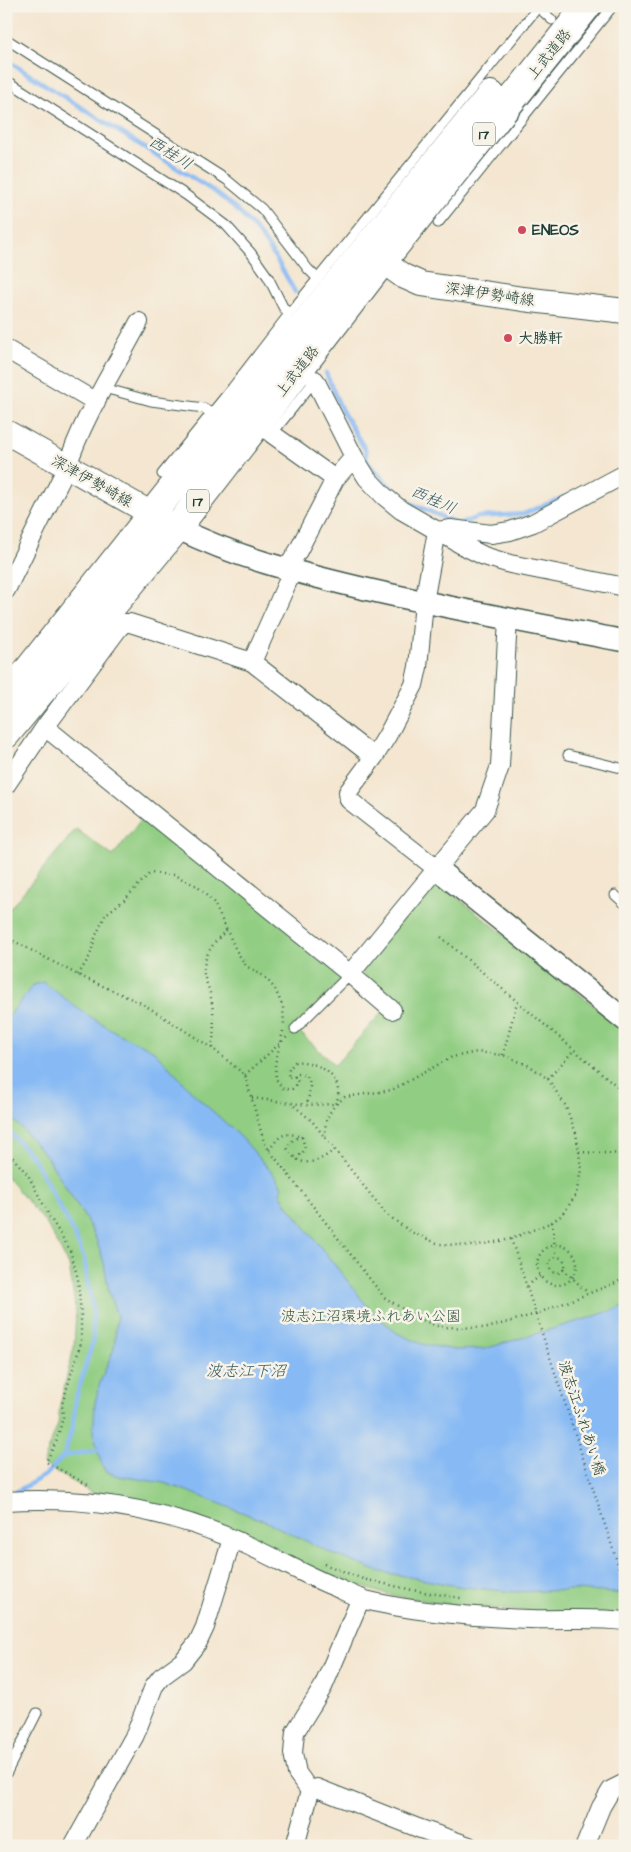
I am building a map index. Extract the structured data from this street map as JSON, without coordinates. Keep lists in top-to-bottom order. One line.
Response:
{"streets":{"highway":["上武道路","17"],"main road":["深津伊勢崎線"],"path":["波志江ふれあい橋"]},"crossings":[["上武道路","深津伊勢崎線"]],"water":["西桂川","波志江下沼"],"parks":["波志江沼環境ふれあい公園"],"places":["ENEOS","大勝軒"]}
